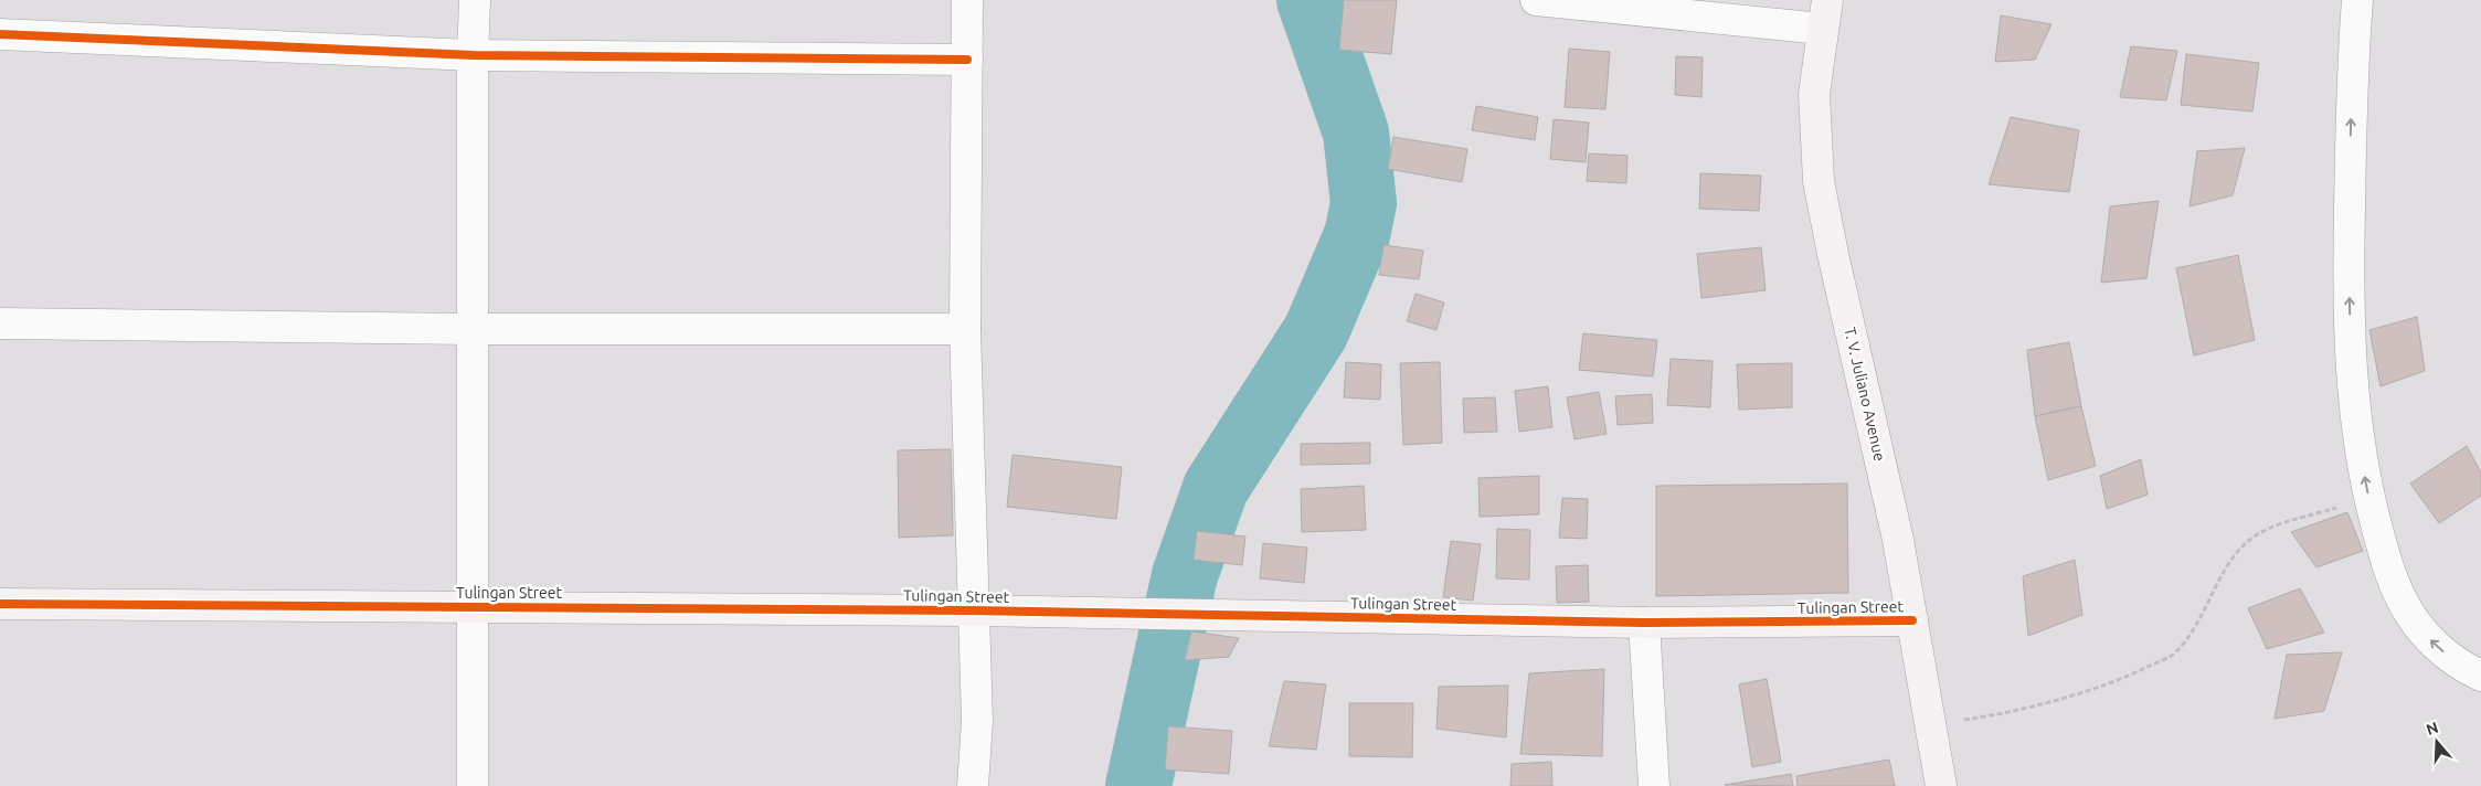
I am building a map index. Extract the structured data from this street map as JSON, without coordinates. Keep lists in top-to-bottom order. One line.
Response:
{"streets":{"street":["T. V. Juliano Avenue","Tulingan Street"]},"crossings":[["T. V. Juliano Avenue","Tulingan Street"]],"north":"top"}
